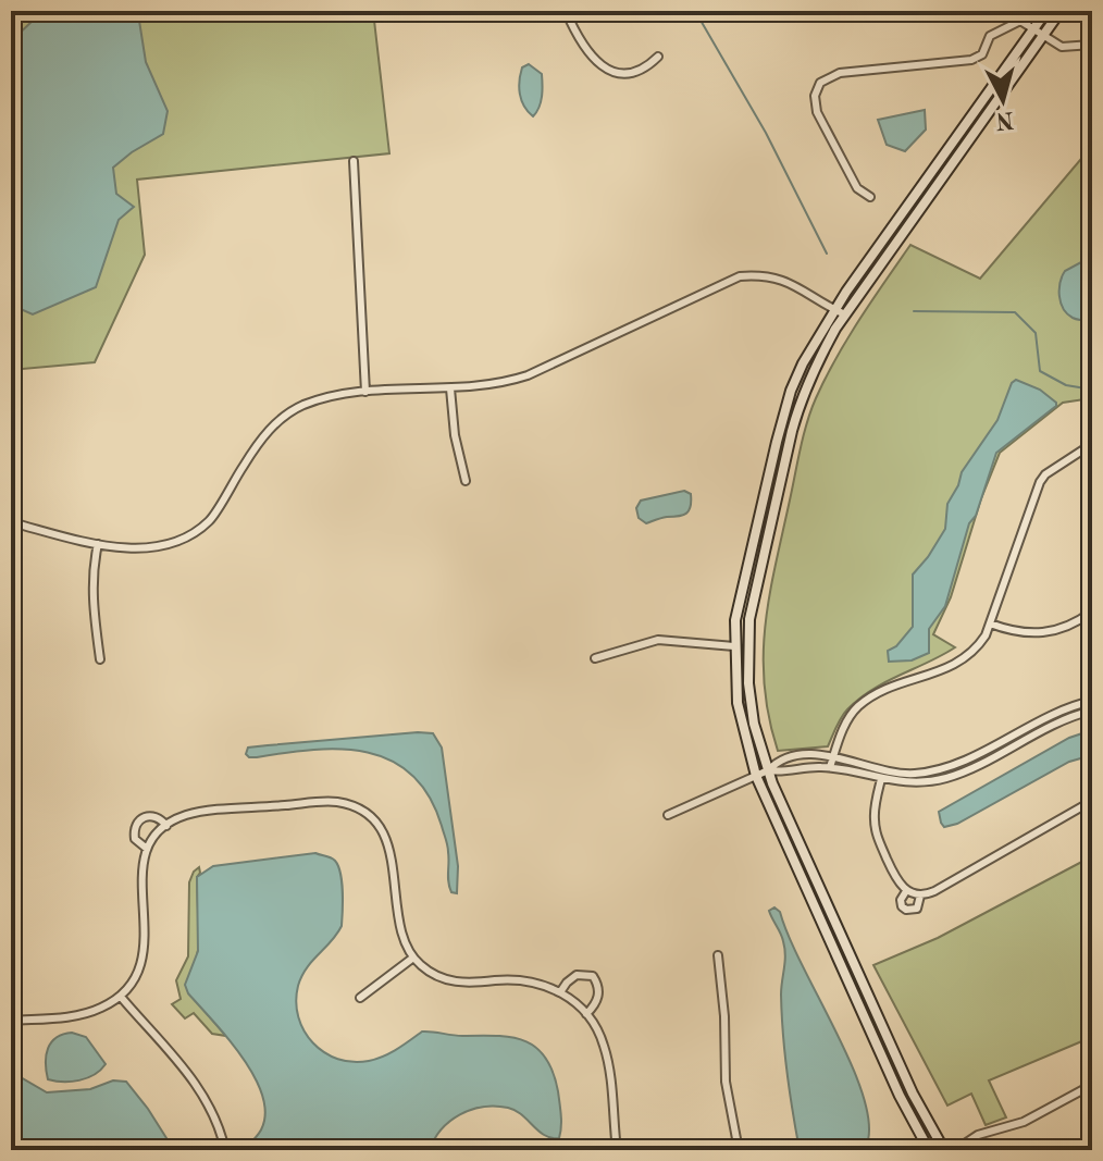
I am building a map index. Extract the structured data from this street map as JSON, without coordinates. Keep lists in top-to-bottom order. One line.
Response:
{"north":"bottom"}
